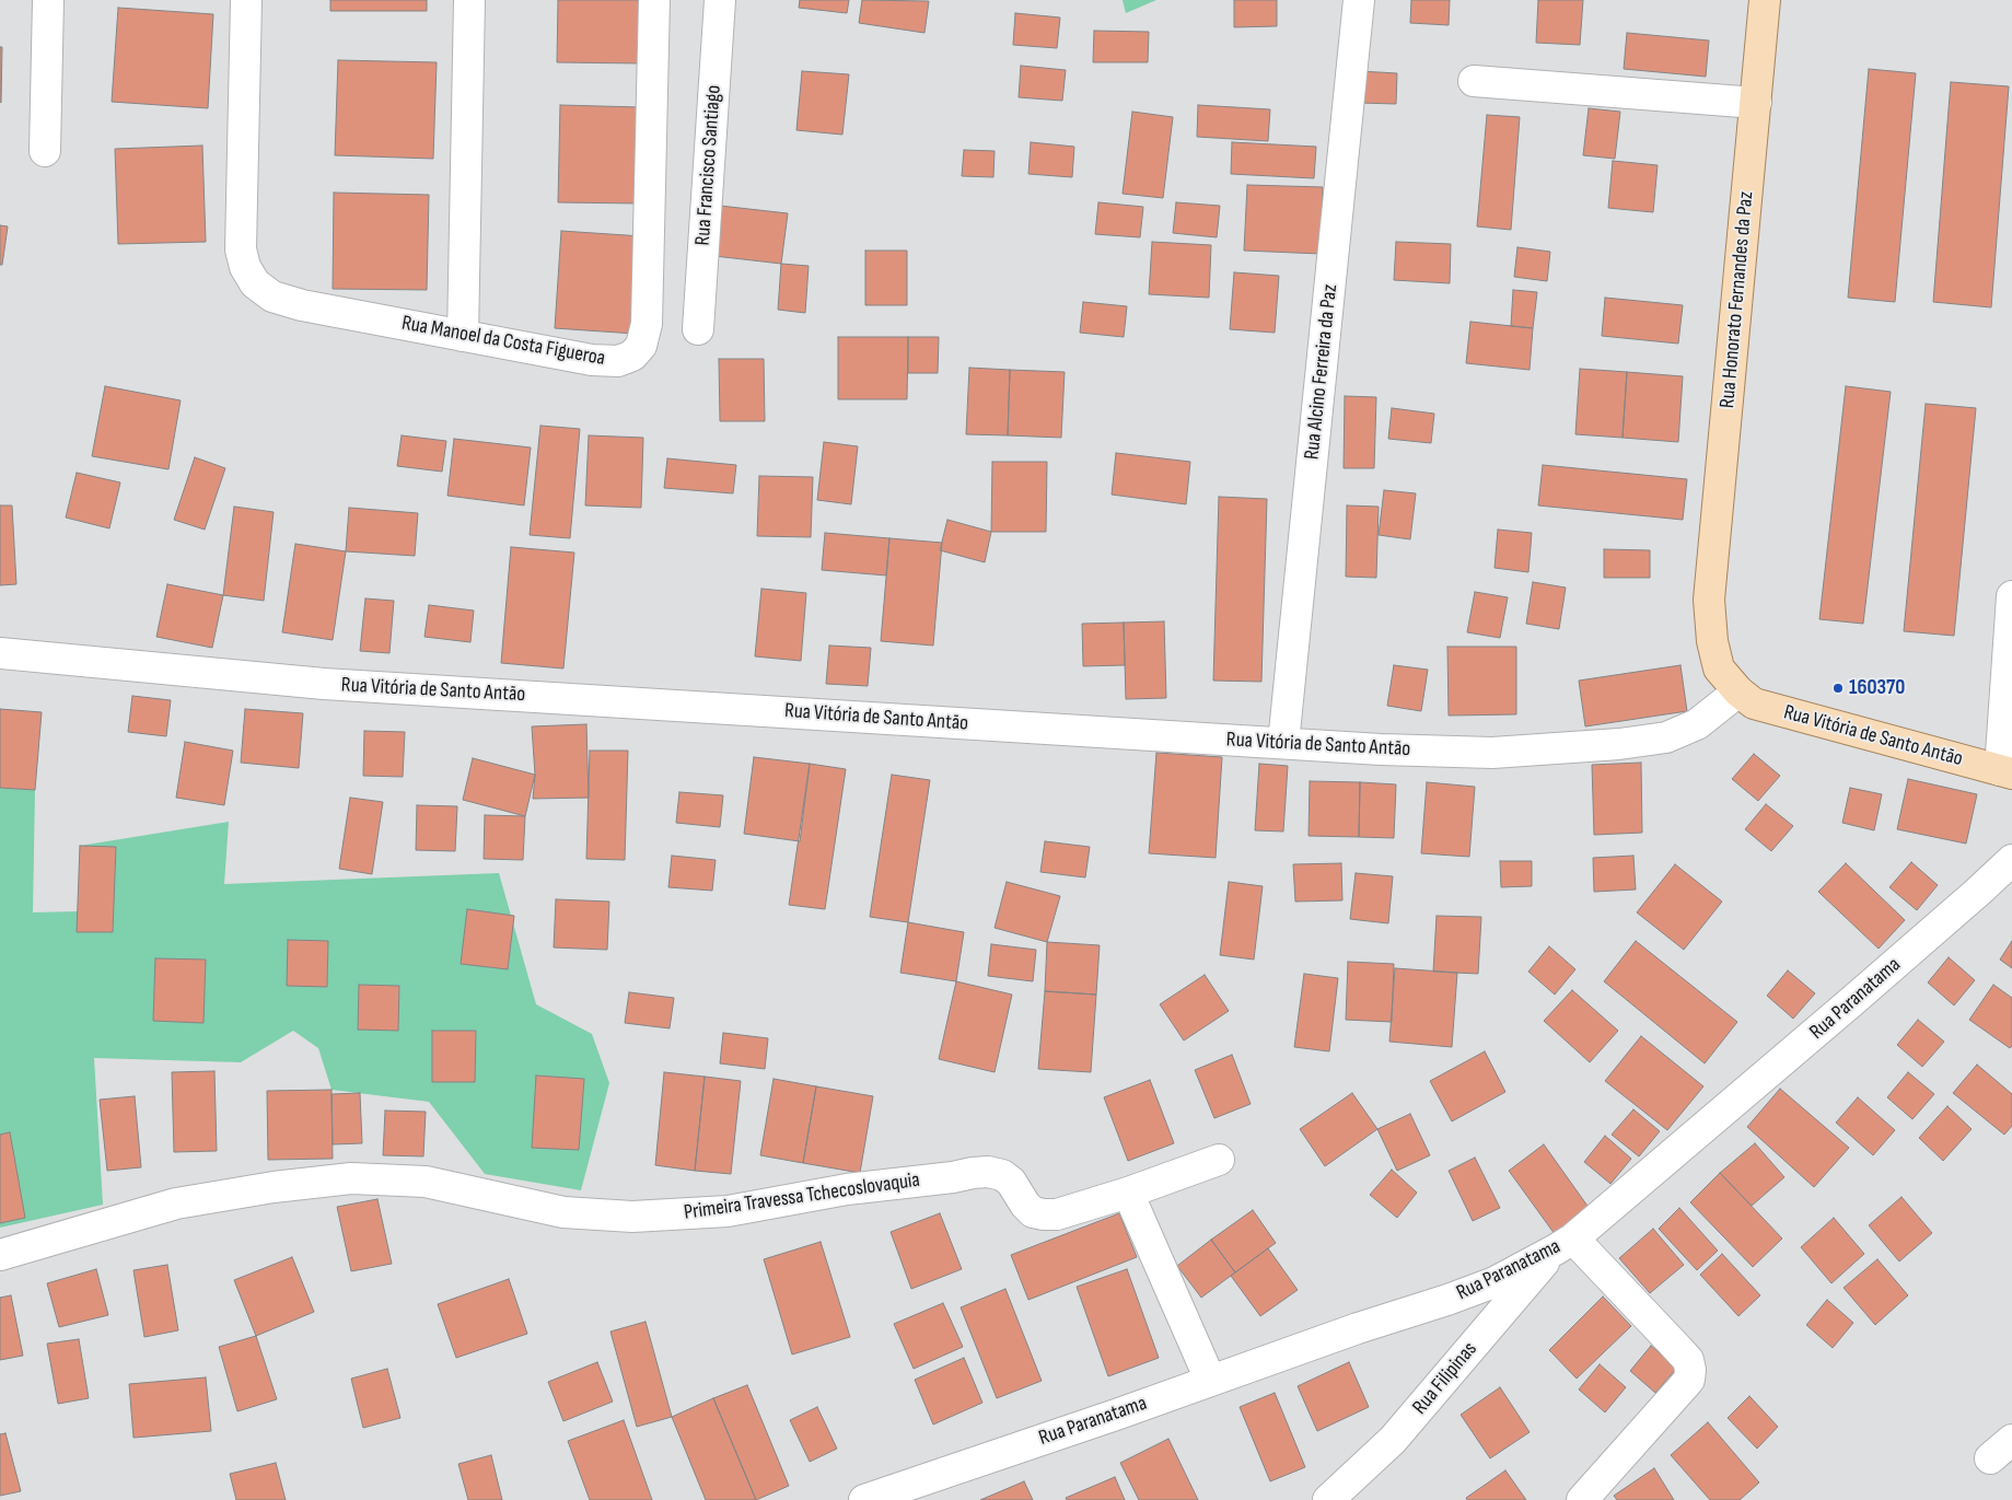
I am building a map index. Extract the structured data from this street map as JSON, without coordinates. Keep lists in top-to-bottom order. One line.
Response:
{"streets":{"main road":["Rua Honorato Fernandes da Paz","Rua Vitória de Santo Antão"],"street":["Rua Francisco Santiago","Rua Manoel da Costa Figueroa","Rua Alcino Ferreira da Paz","Rua Paranatama","Primeira Travessa Tchecoslovaquia","Rua Filipinas"]},"crossings":[["Rua Honorato Fernandes da Paz","Rua Vitória de Santo Antão"],["Rua Alcino Ferreira da Paz","Rua Vitória de Santo Antão"],["Rua Paranatama","Rua Filipinas"]],"places":["160370"]}
